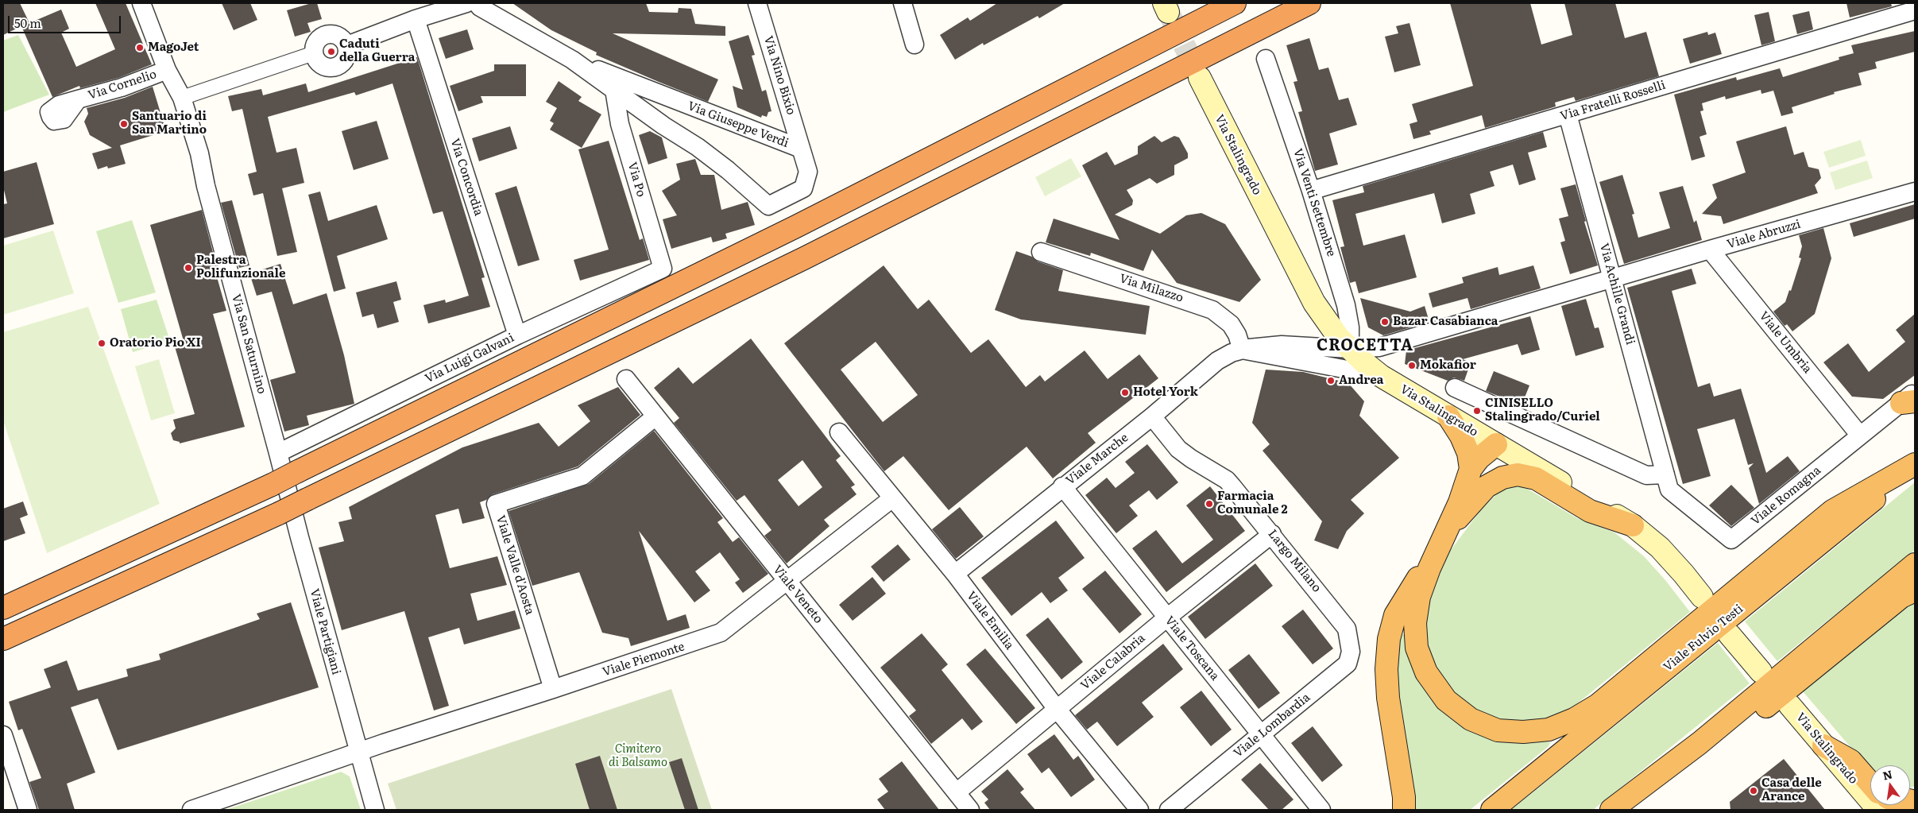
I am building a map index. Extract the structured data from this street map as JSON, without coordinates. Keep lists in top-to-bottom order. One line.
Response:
{"streets":{"highway":["Viale Fulvio Testi"],"main road":["Via Stalingrado"],"street":["Via Nino Bixio","Via Cornelio","Via Fratelli Rosselli","Via Giuseppe Verdi","Via Concordia","Via Po","Via Venti Settembre","Viale Abruzzi","Via Milazzo","Via Achille Grandi","Viale Umbria","Via San Saturnino","Via Luigi Galvani","Viale Marche","Viale Romagna","Largo Milano","Viale Valle d'Aosta","Viale Veneto","Viale Emilia","Viale Partigiani","Viale Toscana","Viale Piemonte","Viale Calabria","Viale Lombardia"]},"crossings":[["Via Nino Bixio","Via Giuseppe Verdi"],["Via Cornelio","Via San Saturnino"],["Via Fratelli Rosselli","Via Venti Settembre"],["Via Fratelli Rosselli","Via Achille Grandi"],["Via Giuseppe Verdi","Via Po"],["Via Stalingrado","Via Venti Settembre"],["Via Stalingrado","Viale Abruzzi"],["Via Stalingrado","Viale Marche"],["Via Concordia","Via Luigi Galvani"],["Via Po","Via Luigi Galvani"],["Via Venti Settembre","Viale Abruzzi"],["Via Venti Settembre","Viale Marche"],["Viale Abruzzi","Via Achille Grandi"],["Viale Abruzzi","Viale Umbria"],["Viale Abruzzi","Viale Marche"],["Via Milazzo","Viale Marche"],["Via Achille Grandi","Viale Romagna"],["Viale Umbria","Viale Romagna"],["Via San Saturnino","Via Luigi Galvani"],["Via San Saturnino","Viale Partigiani"],["Via Luigi Galvani","Viale Partigiani"],["Viale Marche","Largo Milano"],["Viale Marche","Viale Emilia"],["Viale Marche","Viale Toscana"],["Largo Milano","Viale Calabria"],["Largo Milano","Viale Lombardia"],["Viale Valle d'Aosta","Viale Veneto"],["Viale Valle d'Aosta","Viale Piemonte"],["Viale Veneto","Viale Piemonte"],["Viale Veneto","Viale Calabria"],["Viale Emilia","Viale Piemonte"],["Viale Emilia","Viale Calabria"],["Viale Partigiani","Viale Piemonte"],["Viale Toscana","Viale Calabria"],["Viale Toscana","Viale Lombardia"]],"districts":["CROCETTA"],"parks":["Cimitero di Balsamo"],"places":["MagoJet","Caduti della Guerra","Santuario di San Martino","Palestra Polifunzionale","Bazar Casabianca","Oratorio Pio XI","Mokafior","Andrea","Hotel York","CINISELLO Stalingrado/Curiel","Farmacia Comunale 2","Casa delle Arance"],"scale_bar":"50 m","north":"top"}
